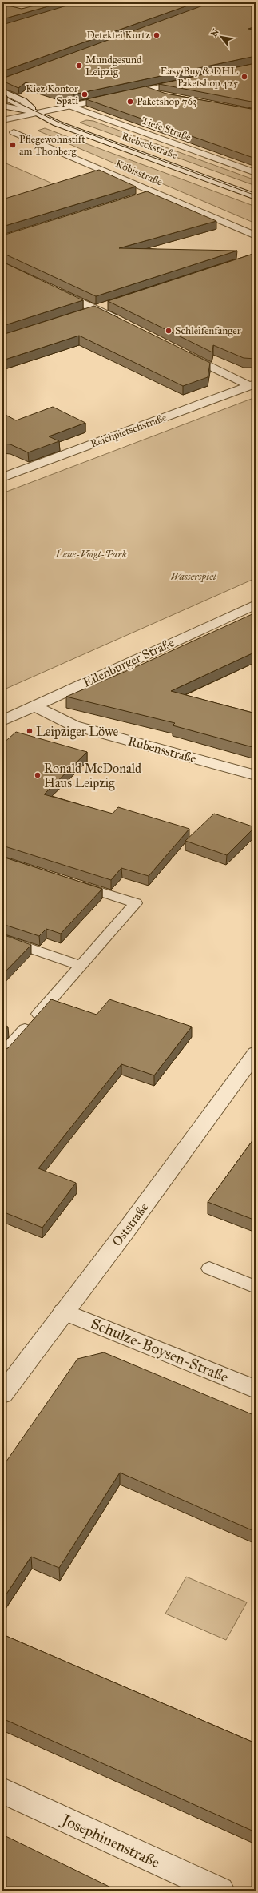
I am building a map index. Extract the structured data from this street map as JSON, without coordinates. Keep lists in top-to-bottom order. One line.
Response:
{"streets":{"street":["Tiefe Straße","Riebeckstraße","Köbisstraße","Reichpietschstraße","Eilenburger Straße","Rubensstraße","Oststraße","Schulze-Boysen-Straße","Josephinenstraße"]},"crossings":[["Eilenburger Straße","Rubensstraße"],["Oststraße","Schulze-Boysen-Straße"]],"parks":["Lene-Voigt-Park","Wasserspiel"],"places":["Detektei Kurtz","Mundgesund Leipzig","Easy Buy & DHL Paketshop 425","Kiez Kontor Späti","Paketshop 763","Pflegewohnstift am Thonberg","Schleifenfänger","Leipziger Löwe","Ronald McDonald Haus Leipzig"],"north":"top left"}
